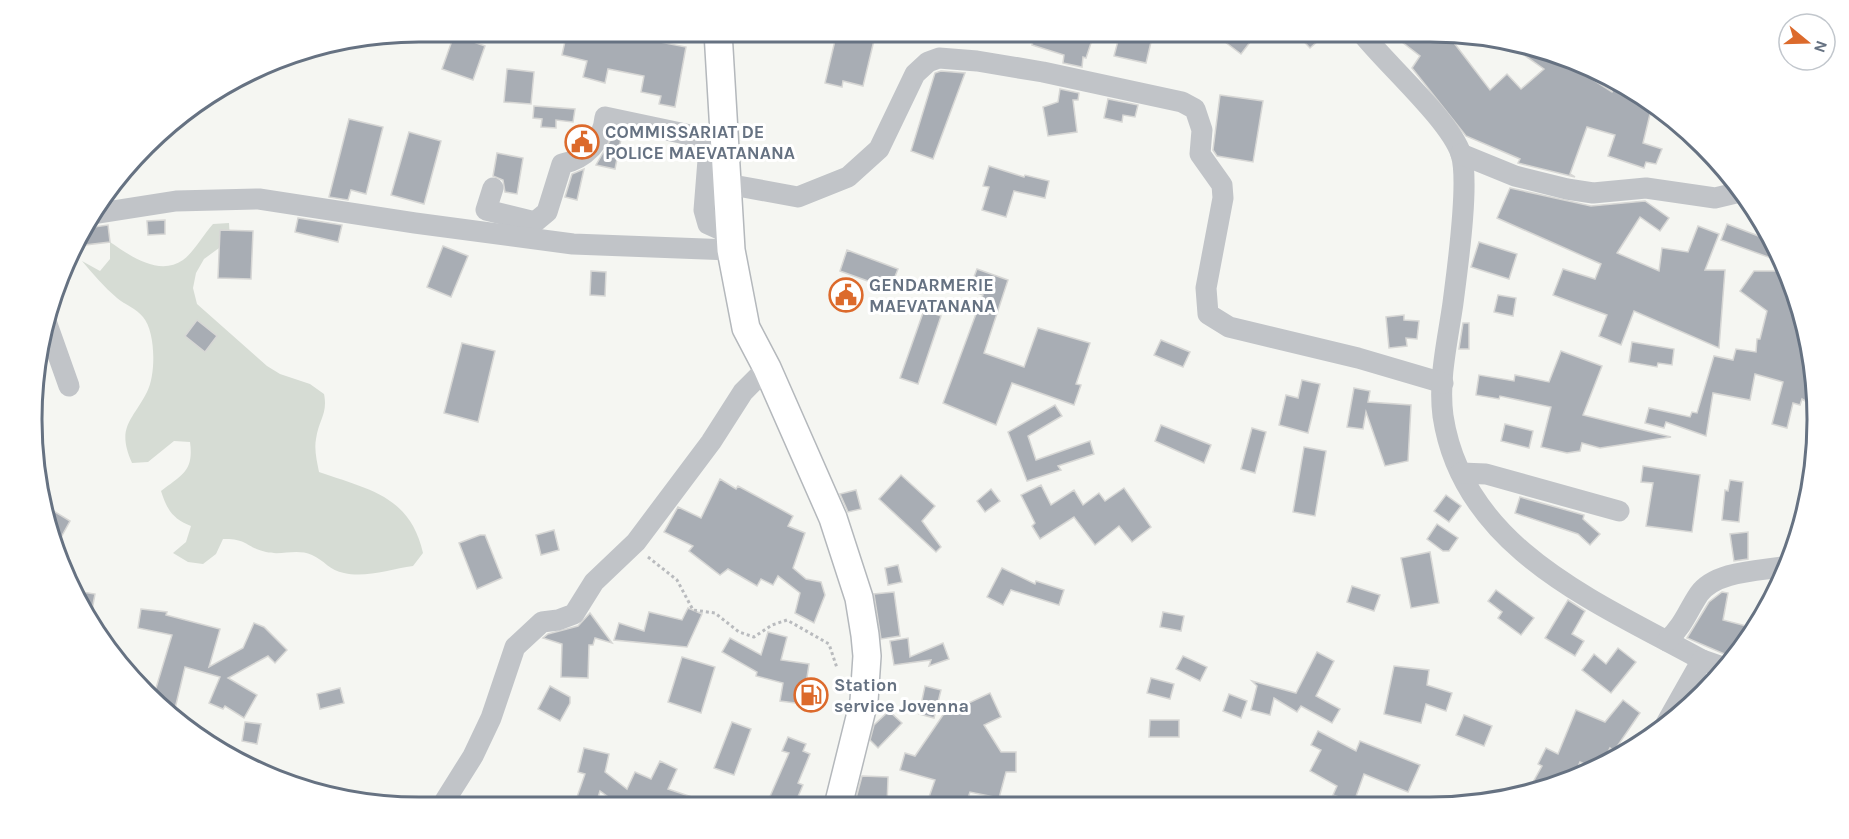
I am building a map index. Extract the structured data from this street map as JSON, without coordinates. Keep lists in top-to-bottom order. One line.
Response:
{"places":{"public building":["COMMISSARIAT DE POLICE MAEVATANANA","GENDARMERIE MAEVATANANA"],"fuel station":["Station service Jovenna"]},"north":"right"}
